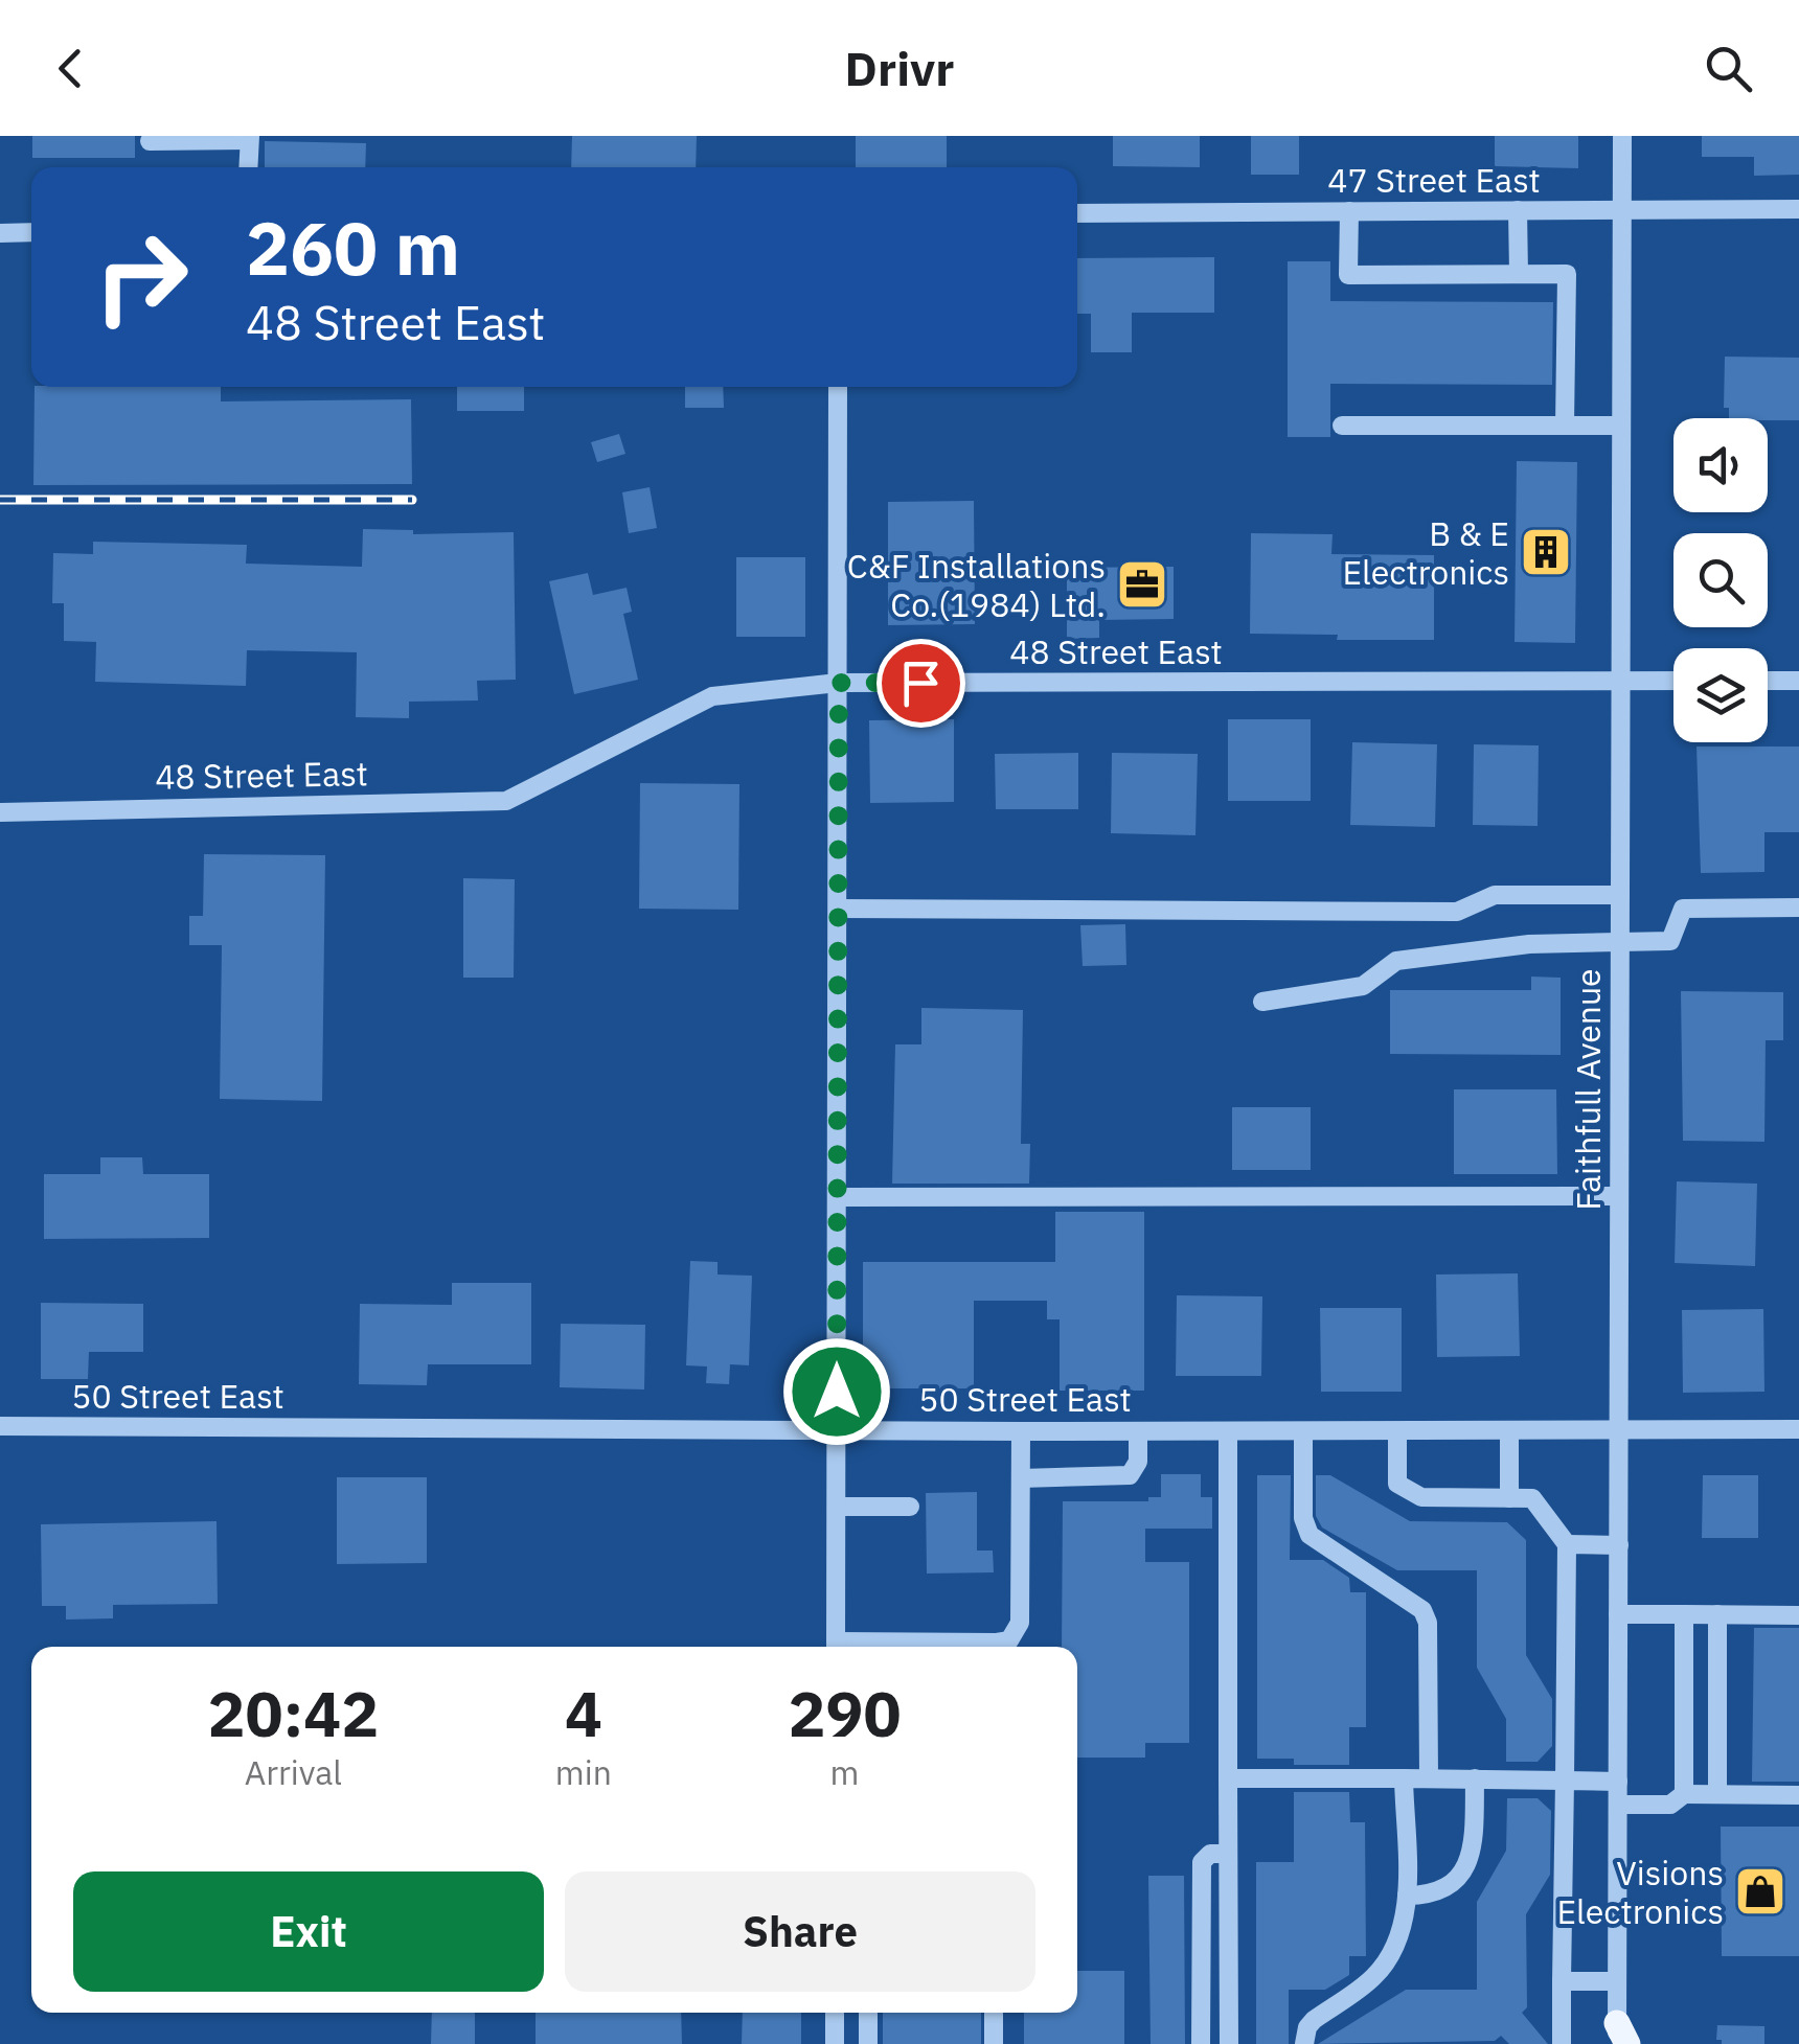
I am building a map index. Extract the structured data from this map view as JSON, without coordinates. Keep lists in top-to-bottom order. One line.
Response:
{"streets":{"street":["47 Street East","48 Street East","Faithfull Avenue","50 Street East"]},"crossings":[["47 Street East","Faithfull Avenue"],["48 Street East","Faithfull Avenue"],["Faithfull Avenue","50 Street East"]],"places":{"building":["B & E Electronics"],"office":["C&F Installations Co.(1984) Ltd."],"shop":["Visions Electronics"]},"page":{"header":"Drivr","turn":["260 m","48 Street East"],"eta":["20:42","Arrival","4","min","290","m"],"buttons":["Exit","Share"]}}
